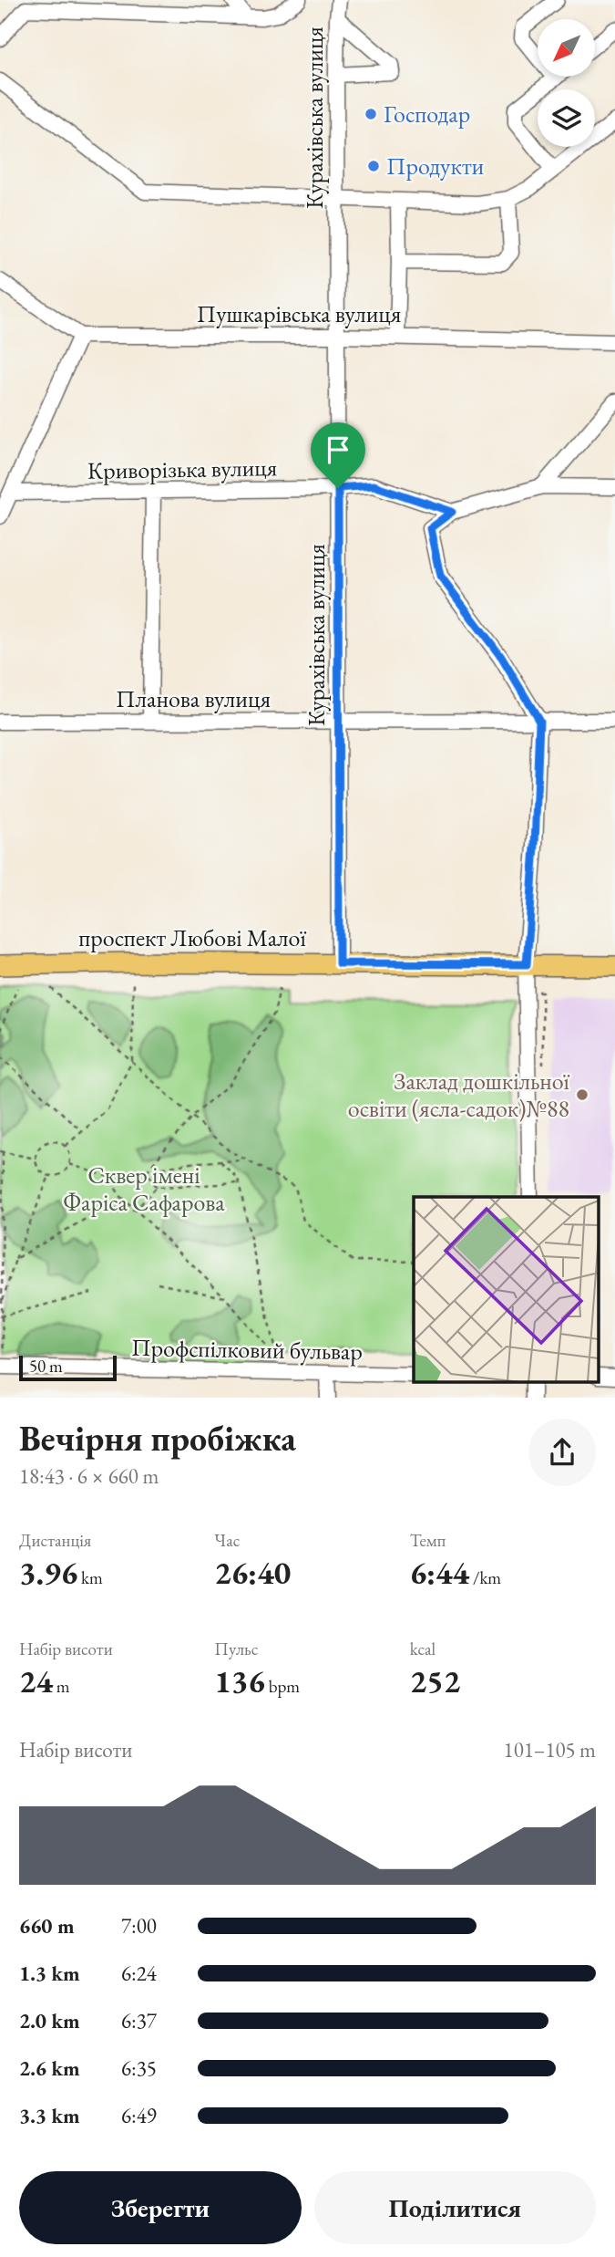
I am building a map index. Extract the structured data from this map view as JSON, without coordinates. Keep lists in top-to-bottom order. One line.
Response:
{"streets":{"main road":["проспект Любові Малої"],"street":["Курахівська вулиця","Пушкарівська вулиця","Криворізька вулиця","Планова вулиця","Профспілковий бульвар"]},"crossings":[["Курахівська вулиця","Пушкарівська вулиця"],["Курахівська вулиця","Криворізька вулиця"],["Курахівська вулиця","Планова вулиця"],["Курахівська вулиця","проспект Любові Малої"]],"parks":["Сквер імені Фаріса Сафарова"],"places":["Господар","Продукти","Заклад дошкільної освіти (ясла-садок)№88"],"scale_bar":"50 m","north":"bottom left","page":{"scale":"50 m","heading":["Вечірня пробіжка","18:43 · 6 × 660 m"],"stats":[["Дистанція","3.96 km"],["Час","26:40"],["Темп","6:44 /km"],["Набір висоти","24 m"],["Пульс","136 bpm"],["kcal","252"]],"chart":["Набір висоти","101–105 m"],"list":[{"name":"660 m","note":"7:00"},{"name":"1.3 km","note":"6:24"},{"name":"2.0 km","note":"6:37"},{"name":"2.6 km","note":"6:35"},{"name":"3.3 km","note":"6:49"}],"buttons":["Зберегти","Поділитися"]}}
